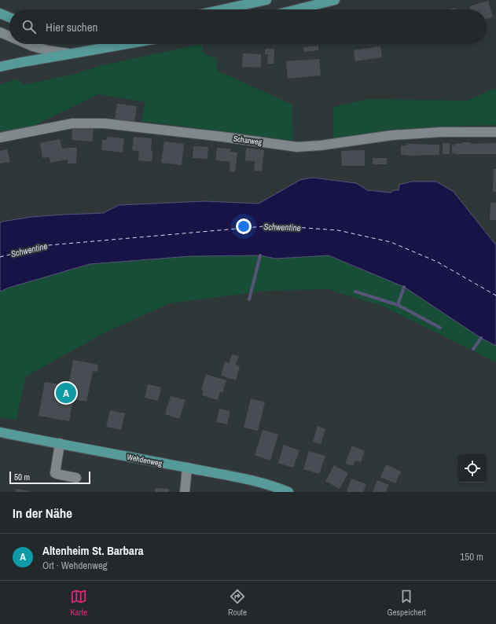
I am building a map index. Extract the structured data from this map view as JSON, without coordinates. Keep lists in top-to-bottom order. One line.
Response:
{"streets":{"main road":["Wehdenweg"],"street":["Scharweg"]},"water":["Schwentine"],"scale_bar":"50 m","page":{"search":"Hier suchen","pins":"A","scale":"50 m","heading":"In der Nähe","list":[{"mark":"A","name":"Altenheim St. Barbara","note":"Ort · Wehdenweg","value":"150 m"}],"nav":["Karte","Route","Gespeichert"]}}
